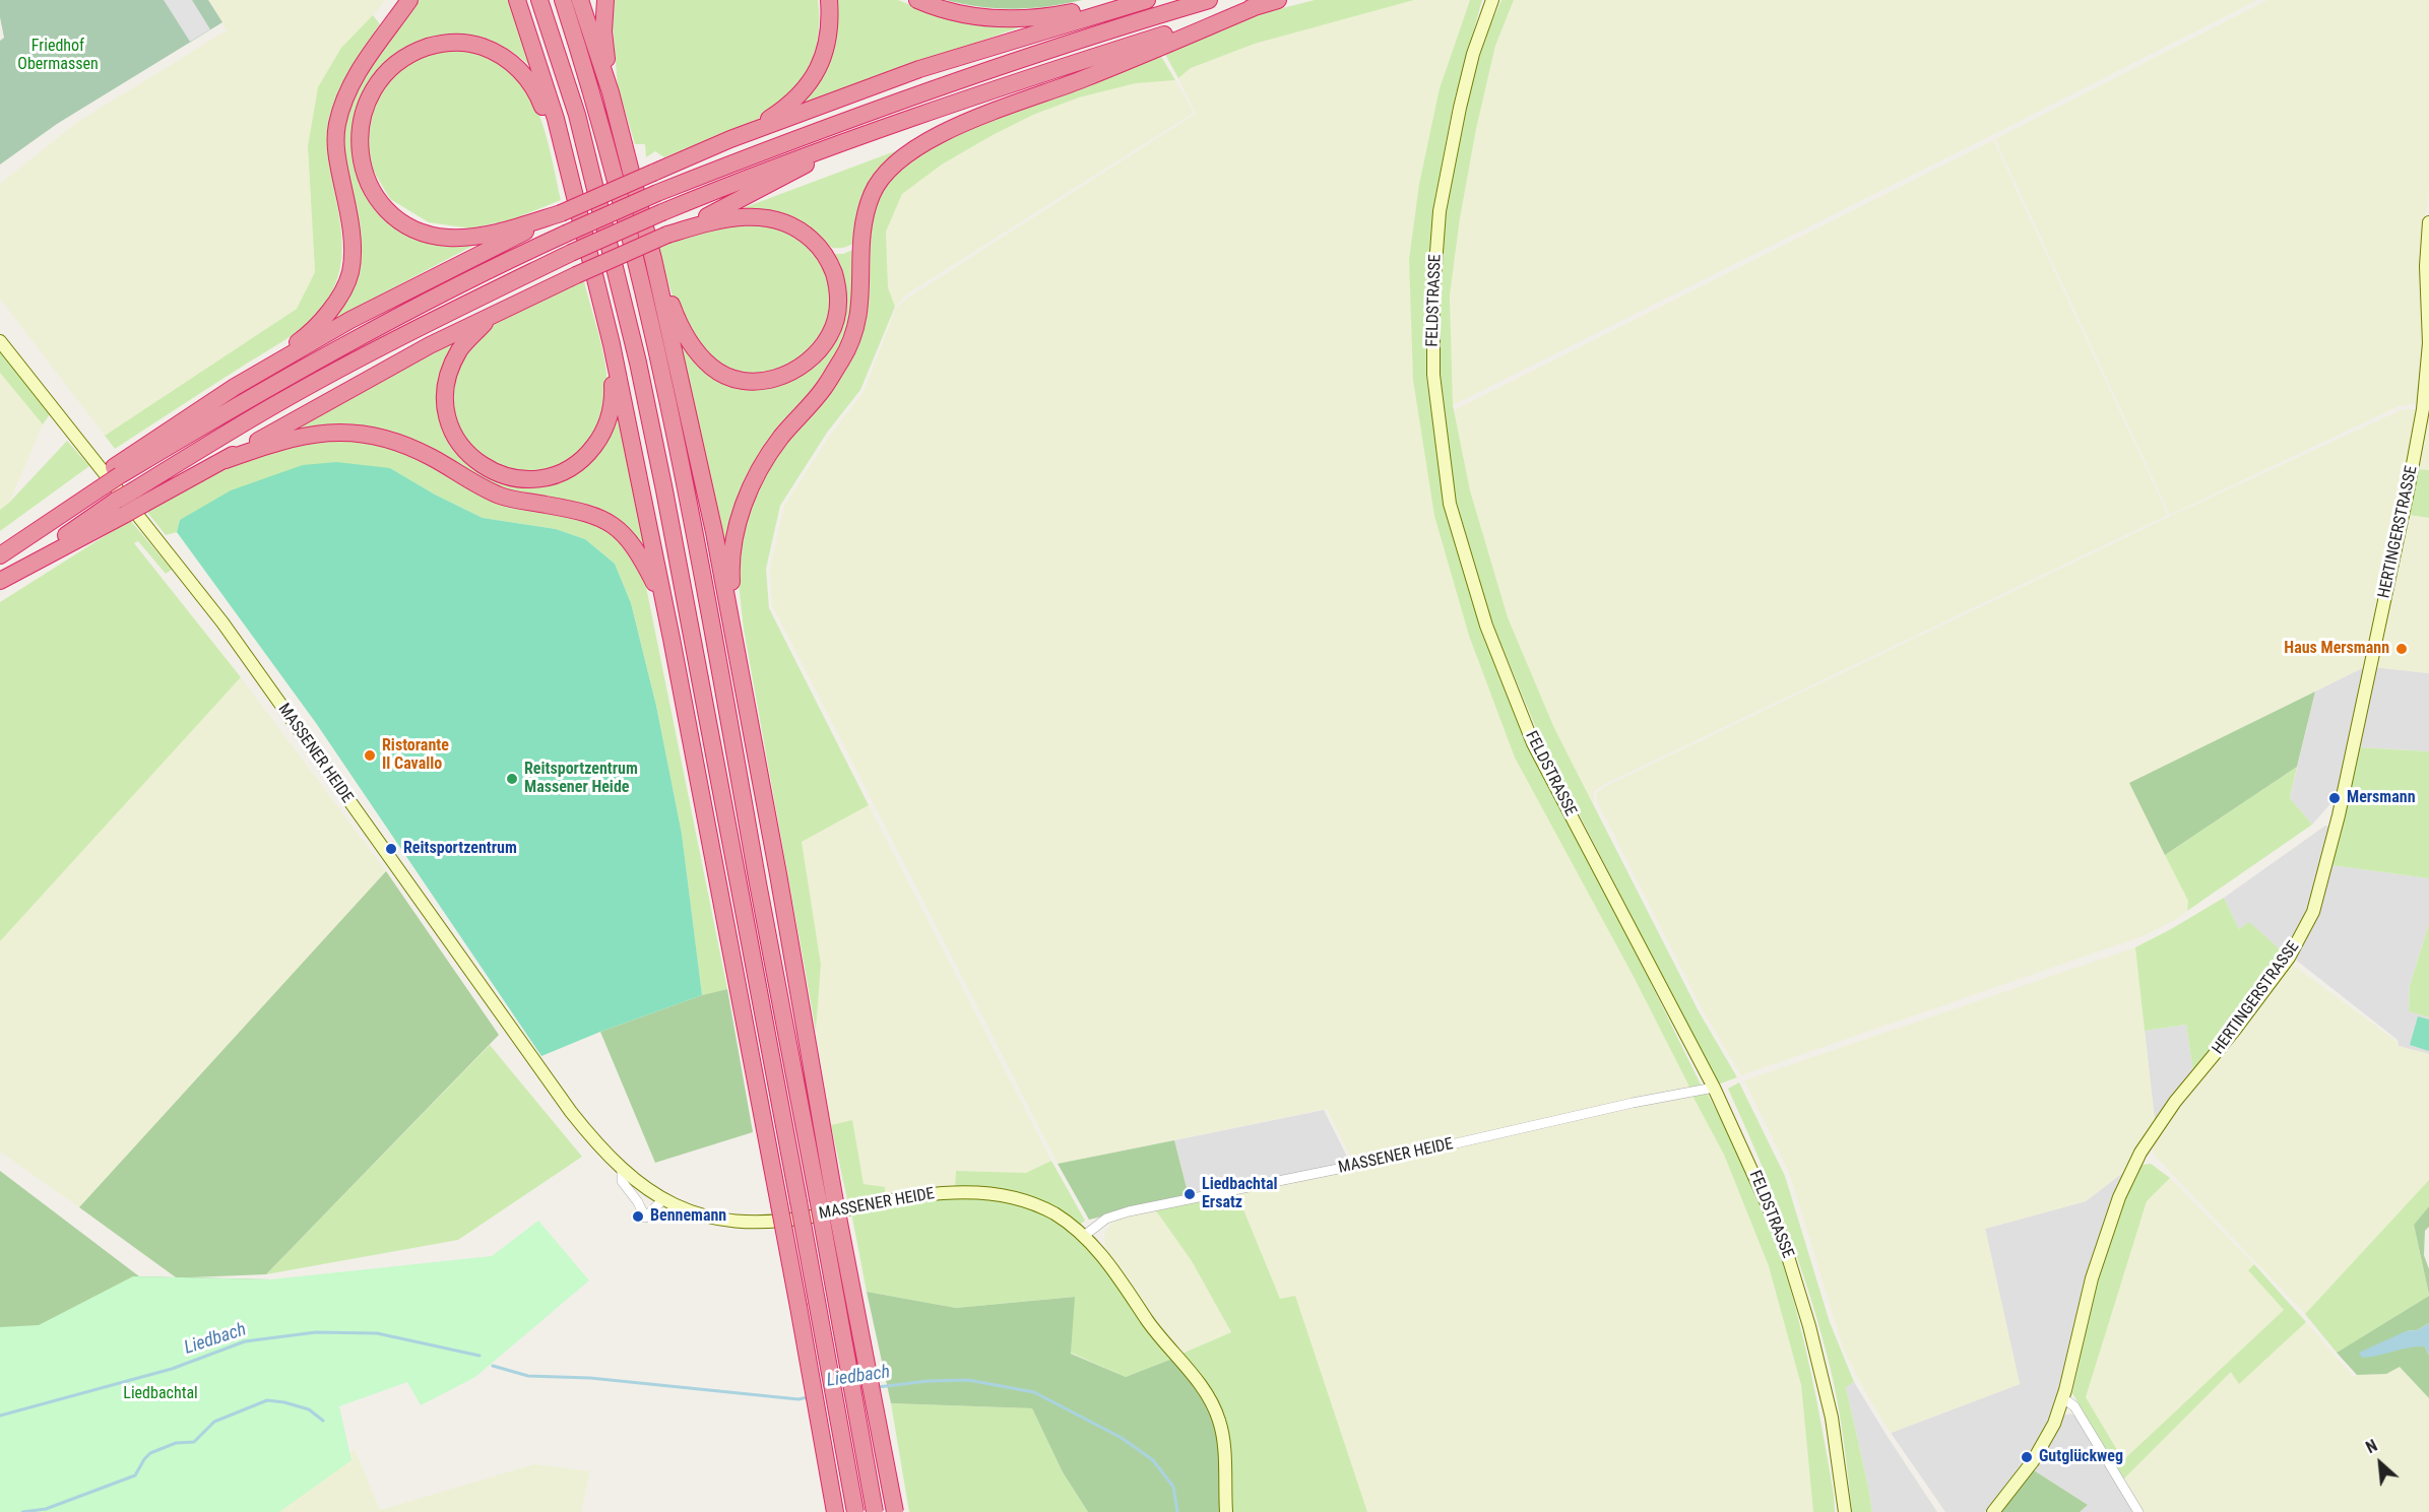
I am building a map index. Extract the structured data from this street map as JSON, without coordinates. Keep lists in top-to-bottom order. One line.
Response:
{"streets":{"street":["FELDSTRASSE","HERTINGERSTRASSE","MASSENER HEIDE"]},"crossings":[["FELDSTRASSE","MASSENER HEIDE"]],"water":["Liedbach"],"parks":["Friedhof Obermassen","Liedbachtal"],"places":["Haus Mersmann","Ristorante Il Cavallo","Reitsportzentrum Massener Heide","Mersmann","Reitsportzentrum","Liedbachtal Ersatz","Bennemann","Gutglückweg"],"north":"top left"}
